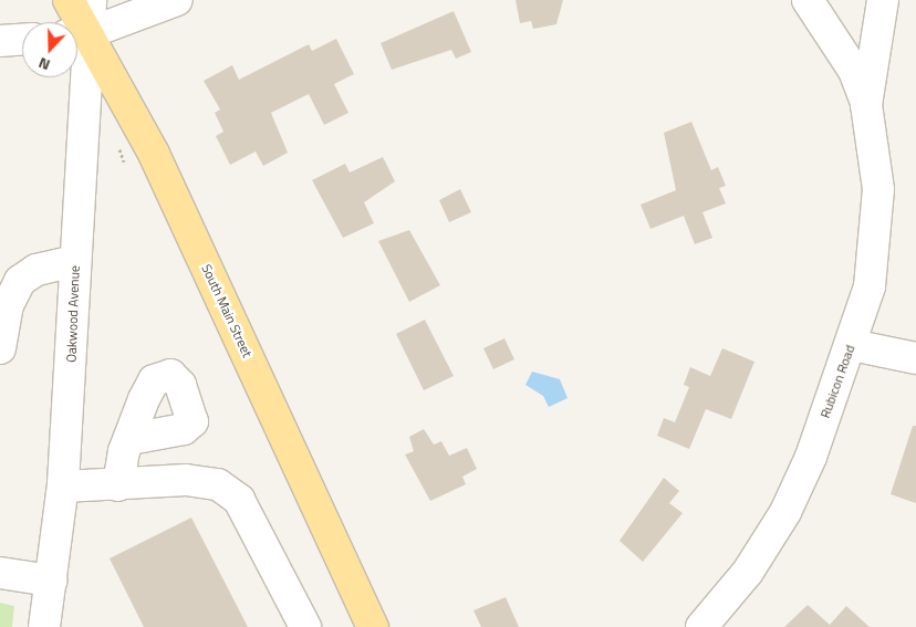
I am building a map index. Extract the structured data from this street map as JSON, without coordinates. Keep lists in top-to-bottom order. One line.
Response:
{"streets":{"main road":["South Main Street"],"street":["Oakwood Avenue","Rubicon Road"]},"crossings":[["South Main Street","Oakwood Avenue"]],"north":"bottom"}
